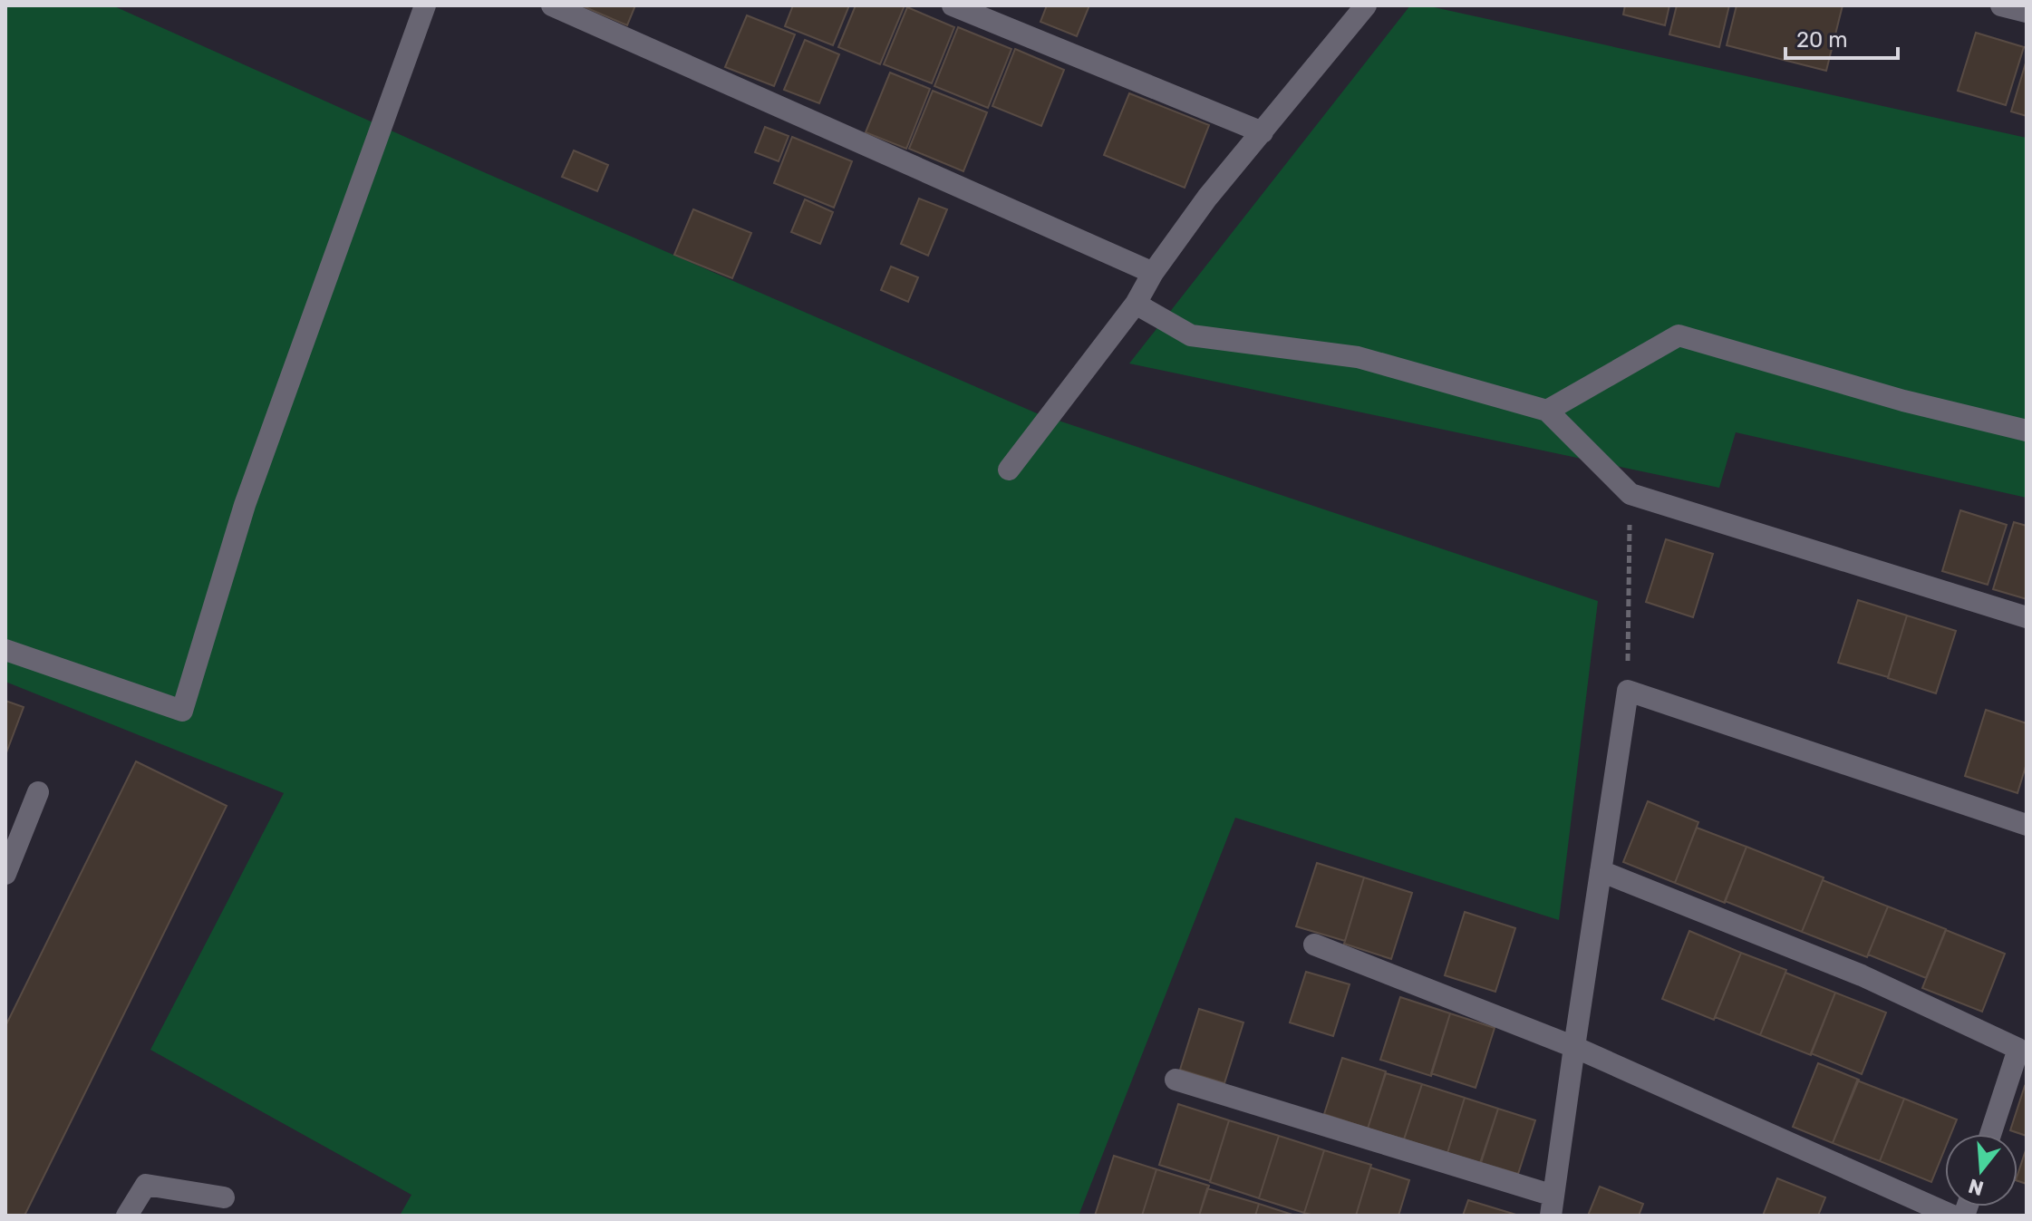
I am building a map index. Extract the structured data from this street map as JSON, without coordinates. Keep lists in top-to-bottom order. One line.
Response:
{"scale_bar":"20 m","north":"bottom"}
